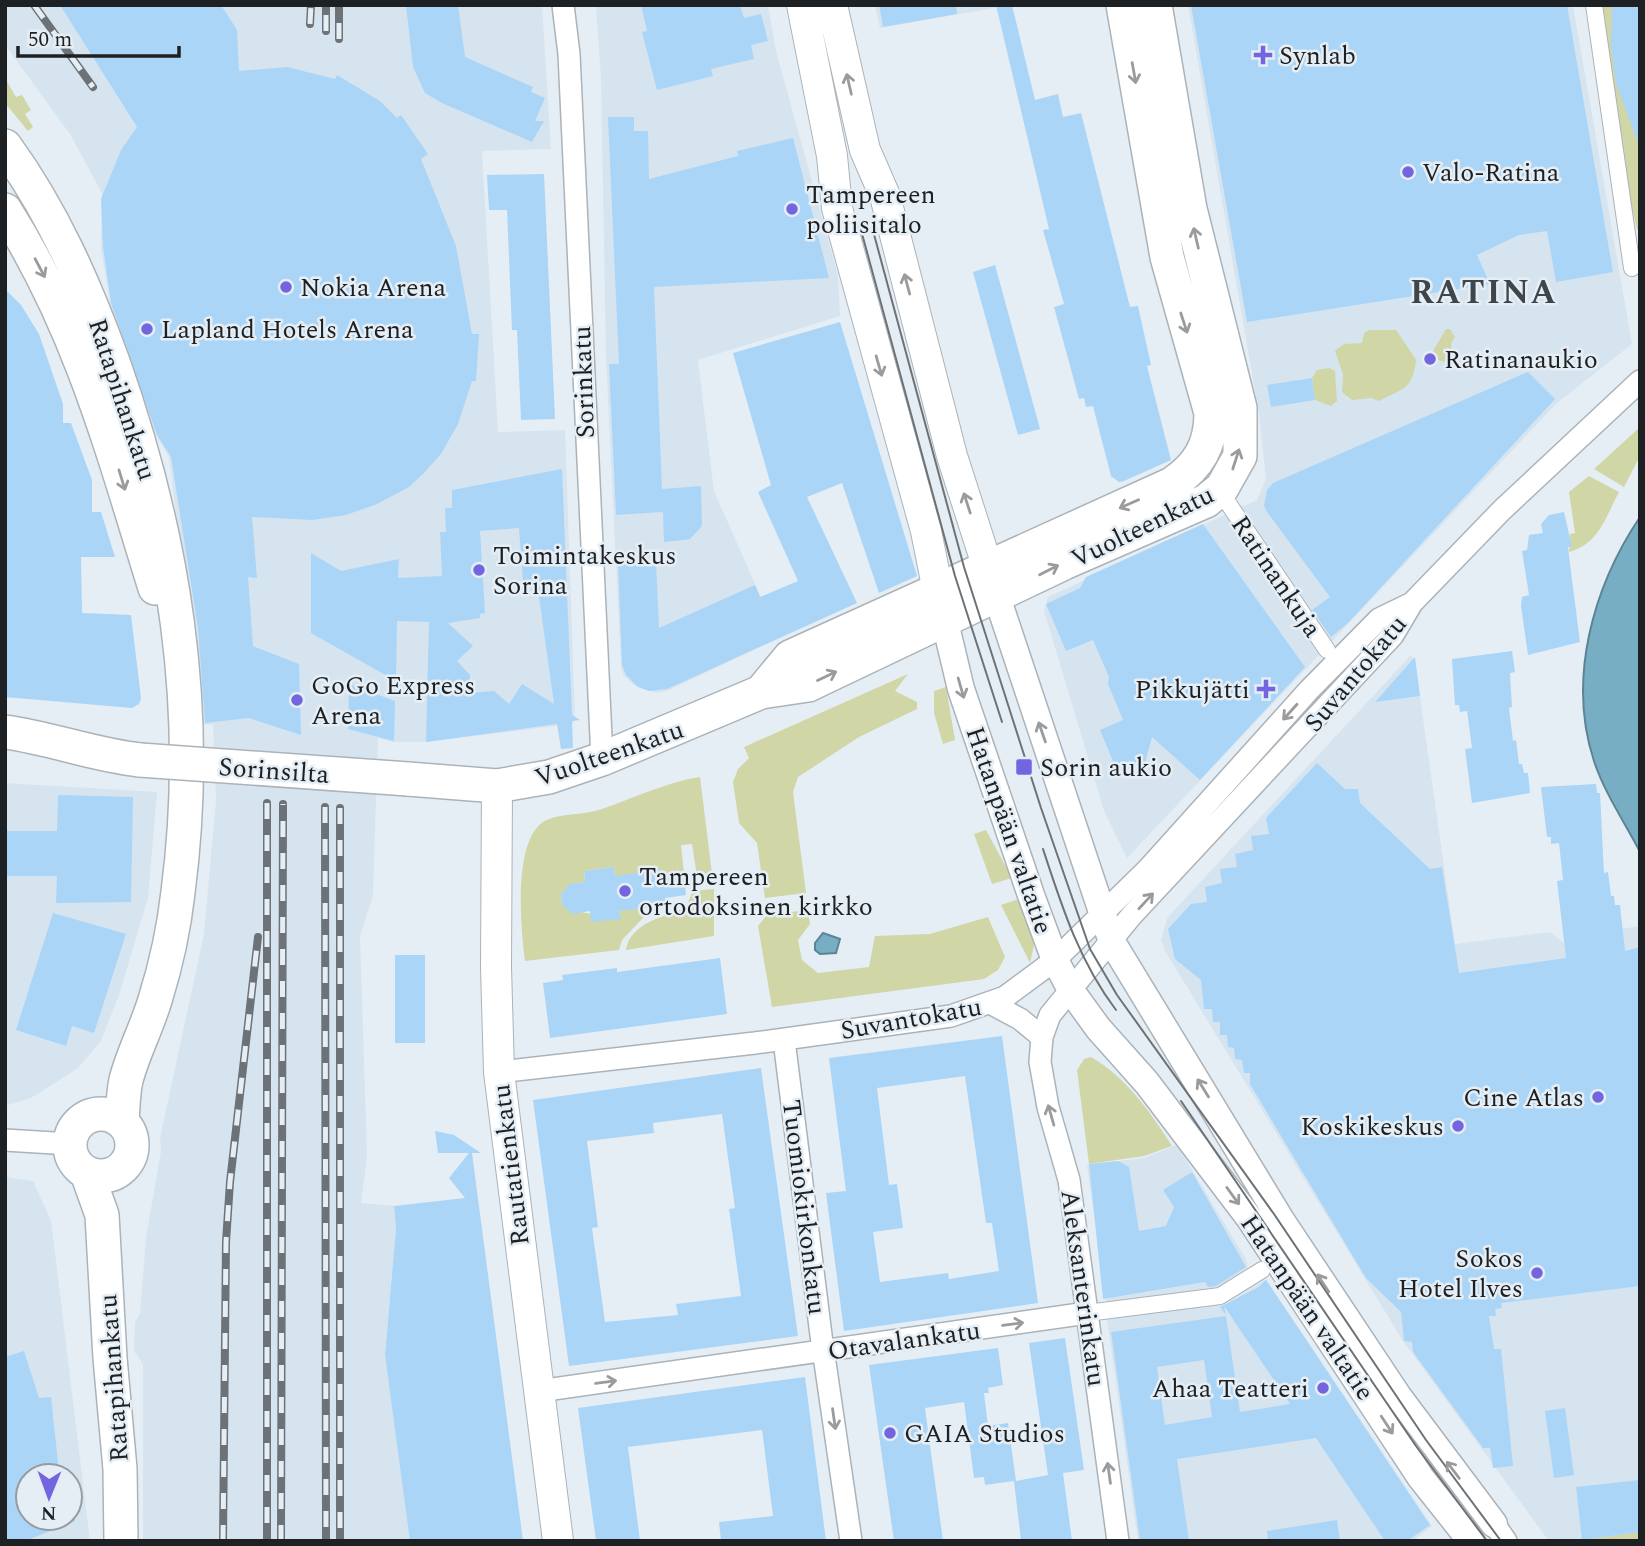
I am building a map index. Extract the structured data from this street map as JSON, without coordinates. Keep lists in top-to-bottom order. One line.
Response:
{"streets":{"main road":["Ratapihankatu","Vuolteenkatu","Sorinsilta","Hatanpään valtatie","Rautatienkatu"],"street":["Sorinkatu","Ratinankuja","Suvantokatu","Tuomiokirkonkatu","Aleksanterinkatu","Otavalankatu"]},"crossings":[["Sorinkatu","Vuolteenkatu"],["Vuolteenkatu","Sorinsilta"],["Vuolteenkatu","Hatanpään valtatie"],["Vuolteenkatu","Rautatienkatu"],["Suvantokatu","Hatanpään valtatie"],["Suvantokatu","Rautatienkatu"],["Suvantokatu","Tuomiokirkonkatu"],["Suvantokatu","Aleksanterinkatu"],["Hatanpään valtatie","Aleksanterinkatu"],["Rautatienkatu","Otavalankatu"],["Tuomiokirkonkatu","Otavalankatu"],["Aleksanterinkatu","Otavalankatu"]],"one_way":["Tuomiokirkonkatu","Aleksanterinkatu","Otavalankatu"],"districts":["RATINA"],"places":{"health":["Synlab","Pikkujätti"],"other":["Valo-Ratina","Tampereen poliisitalo","Nokia Arena","Lapland Hotels Arena","Ratinanaukio","Toimintakeskus Sorina","GoGo Express Arena","Tampereen ortodoksinen kirkko","Cine Atlas","Koskikeskus","Sokos Hotel Ilves","Ahaa Teatteri","GAIA Studios"],"transit":["Sorin aukio"]},"scale_bar":"50 m","north":"bottom"}
